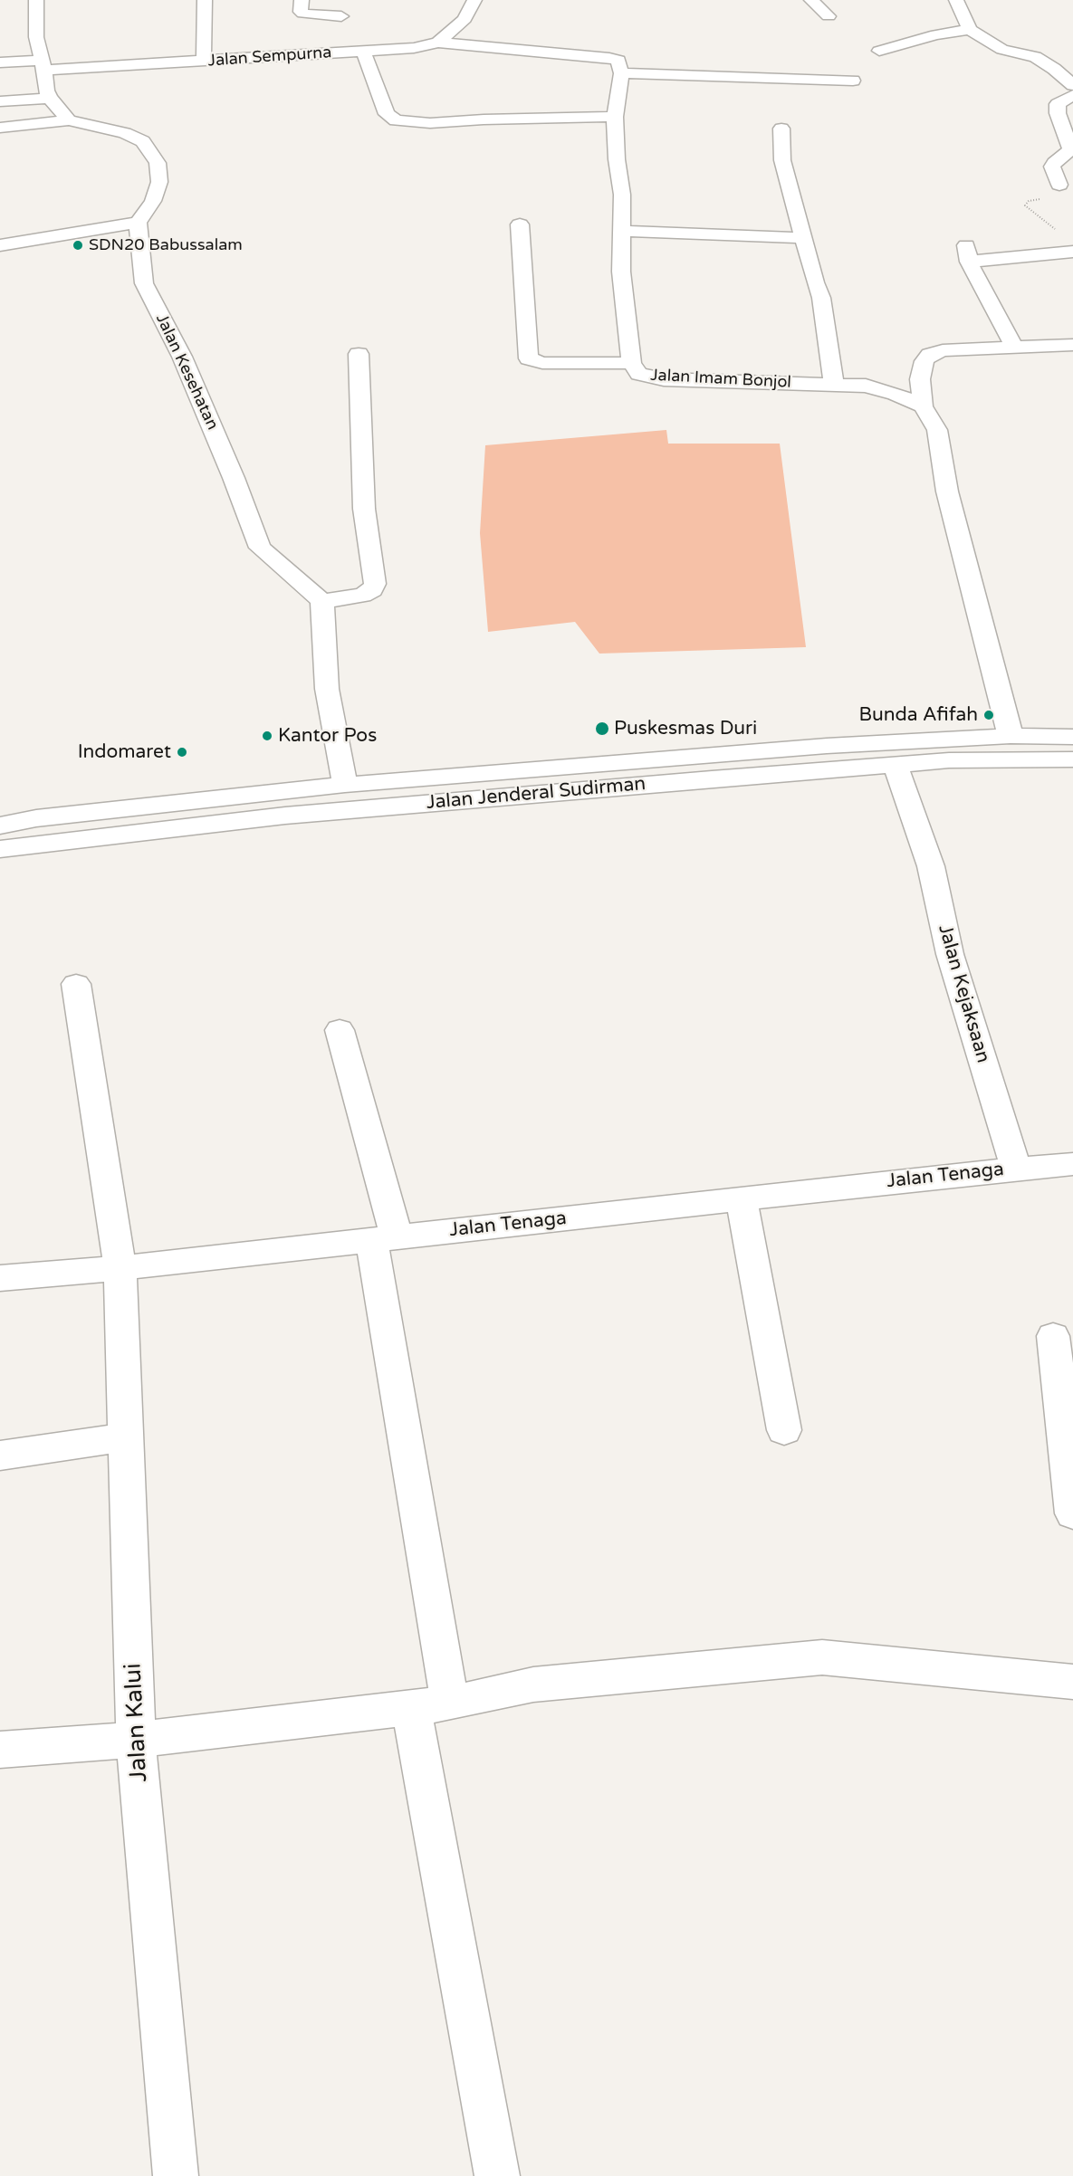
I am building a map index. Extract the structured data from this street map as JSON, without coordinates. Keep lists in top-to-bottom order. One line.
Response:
{"streets":{"street":["Jalan Sempurna","Jalan Kesehatan","Jalan Imam Bonjol","Jalan Jenderal Sudirman","Jalan Kejaksaan","Jalan Tenaga","Jalan Kalui"]},"crossings":[["Jalan Jenderal Sudirman","Jalan Kejaksaan"],["Jalan Kejaksaan","Jalan Tenaga"],["Jalan Tenaga","Jalan Kalui"]],"places":["SDN20 Babussalam","Bunda Afifah","Puskesmas Duri","Kantor Pos","Indomaret"]}
